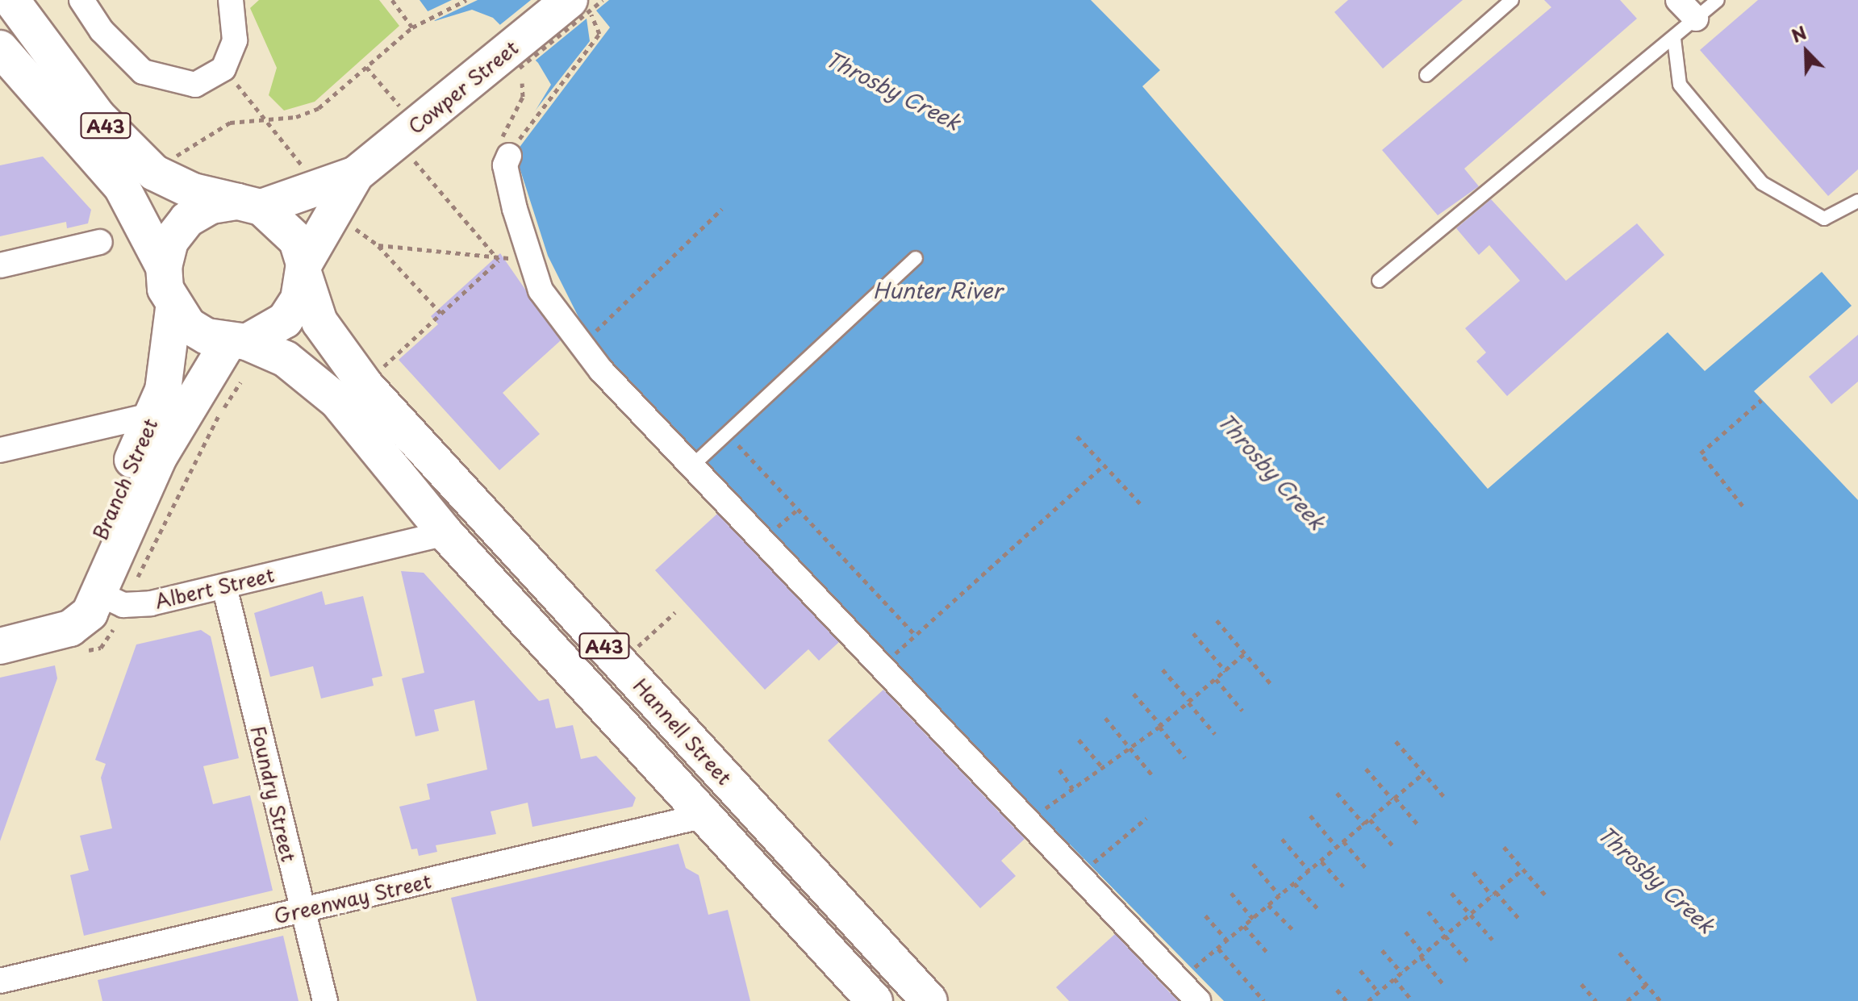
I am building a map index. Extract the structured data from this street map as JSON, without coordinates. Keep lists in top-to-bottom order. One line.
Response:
{"streets":{"main road":["Cowper Street","A43","Branch Street","Hannell Street"],"street":["Albert Street","Foundry Street","Greenway Street"]},"crossings":[["Cowper Street","A43"],["Cowper Street","Branch Street"],["Cowper Street","Hannell Street"],["A43","Branch Street"],["A43","Hannell Street"],["Branch Street","Albert Street"],["Branch Street","Hannell Street"],["Albert Street","Hannell Street"],["Albert Street","Foundry Street"],["Hannell Street","Greenway Street"],["Foundry Street","Greenway Street"]],"water":["Throsby Creek","Hunter River"],"north":"top left"}
